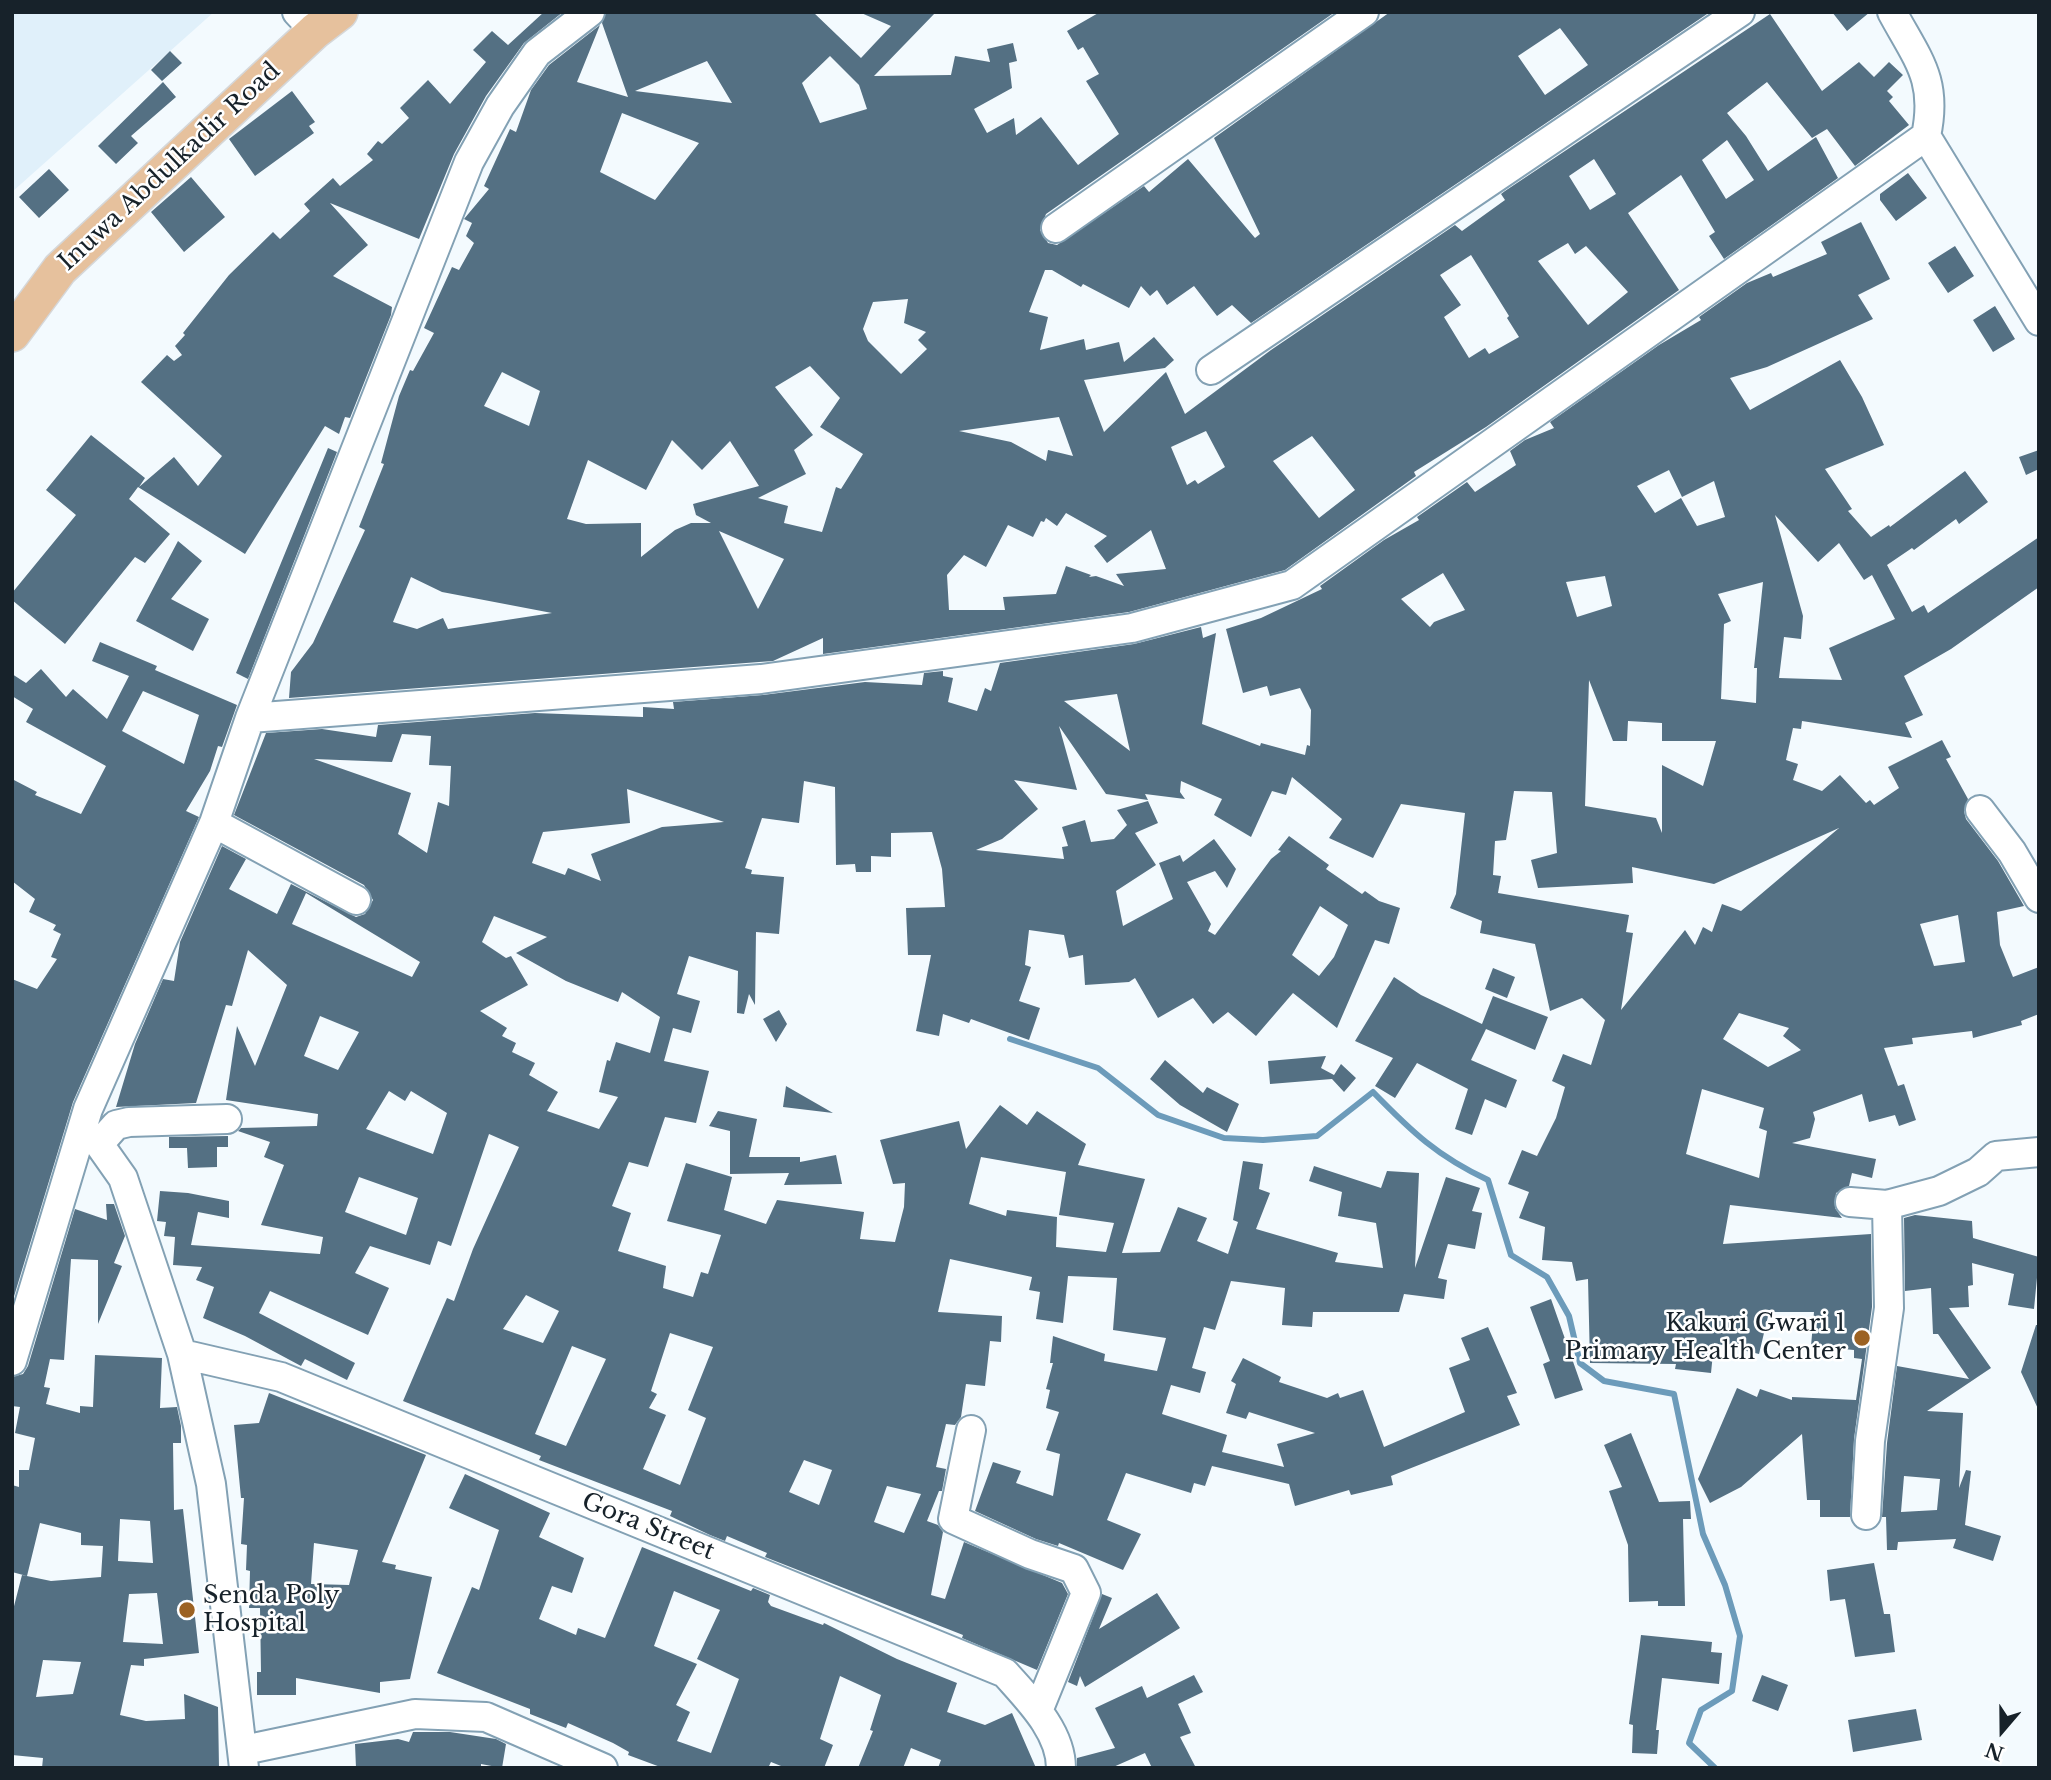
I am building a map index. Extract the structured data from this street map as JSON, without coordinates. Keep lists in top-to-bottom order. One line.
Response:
{"streets":{"main road":["Inuwa Abdulkadir Road"],"street":["Gora Street"]},"places":["Kakuri Gwari 1 Primary Health Center","Senda Poly Hospital"],"north":"bottom"}
